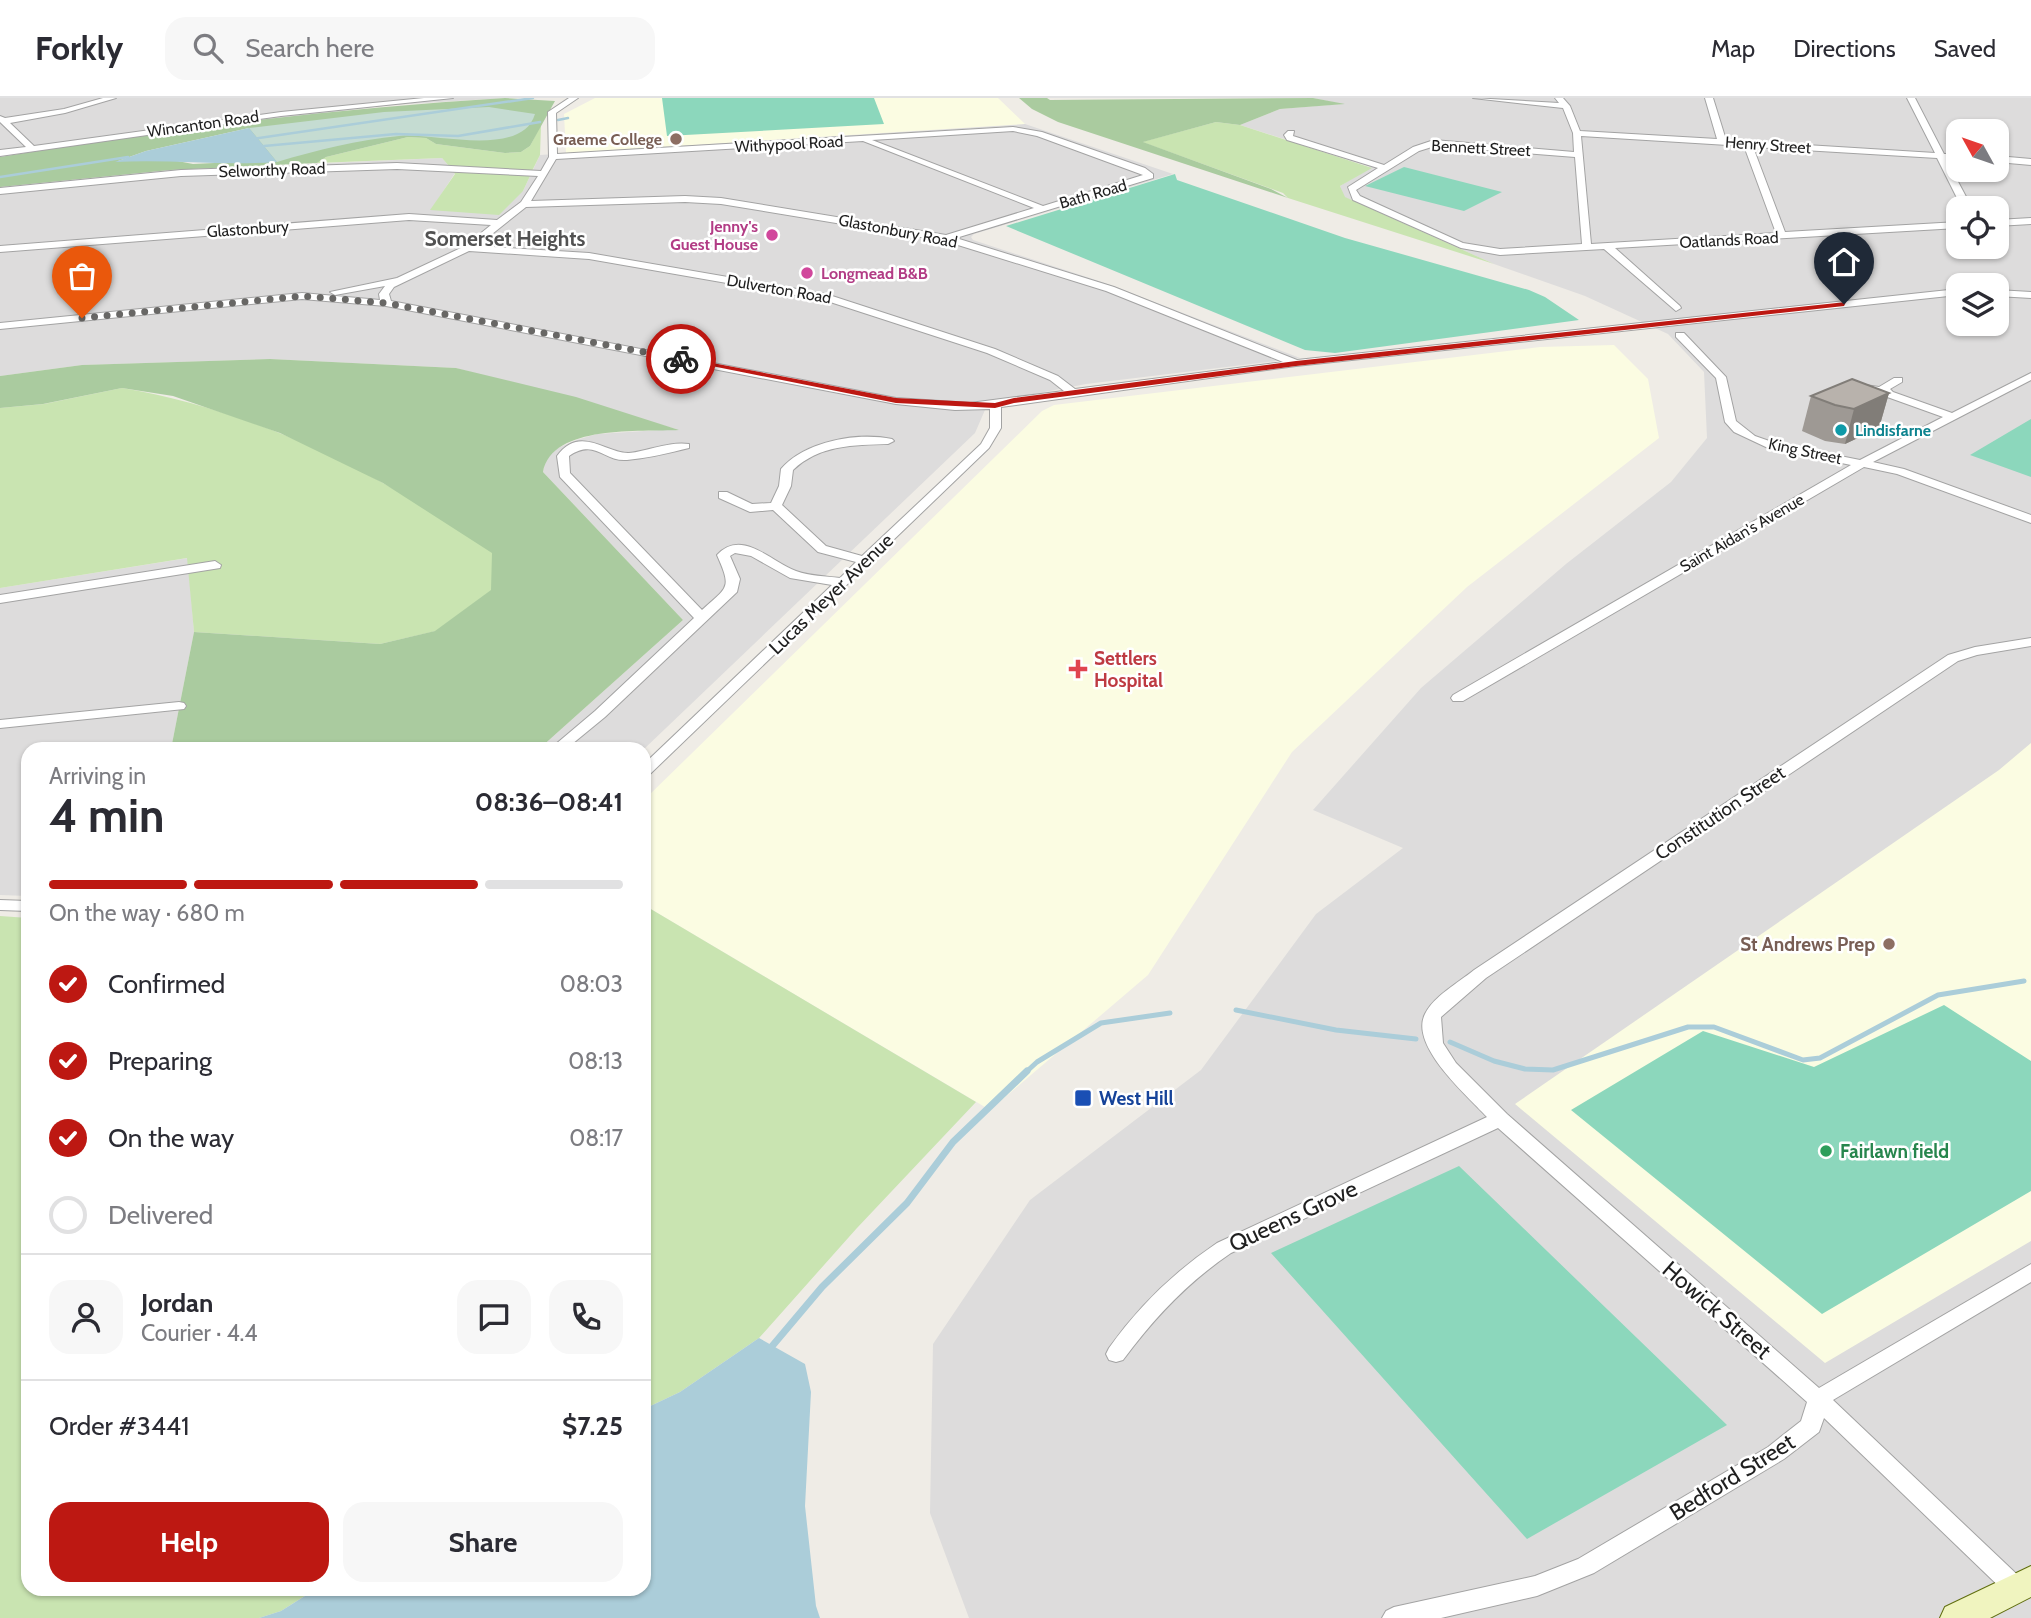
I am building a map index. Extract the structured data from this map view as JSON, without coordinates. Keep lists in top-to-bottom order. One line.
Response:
{"streets":{"street":["Wincanton Road","Withypool Road","Henry Street","Bennett Street","Selworthy Road","Bath Road","Glastonbury","Glastonbury Road","Oatlands Road","Dulverton Road","King Street","Saint Aidan's Avenue","Lucas Meyer Avenue","Constitution Street","Queens Grove","Howick Street","Bedford Street"]},"crossings":[["Withypool Road","Bath Road"],["Bennett Street","Oatlands Road"],["Bath Road","Glastonbury Road"],["King Street","Saint Aidan's Avenue"],["Constitution Street","Howick Street"],["Queens Grove","Howick Street"],["Howick Street","Bedford Street"]],"districts":["Somerset Heights"],"places":{"other":["Graeme College","Jenny's Guest House","Longmead B&B","Lindisfarne","St Andrews Prep","Fairlawn field"],"health":["Settlers Hospital"],"transit":["West Hill"]},"north":"top left","page":{"header":"Forkly","search":"Search here","nav":["Map","Directions","Saved"],"heading":["4 min","Arriving in","08:36–08:41"],"panel":["Jordan","Courier · 4.4","Order #3441","$7.25"],"bar":"On the way · 680 m","list":[["Confirmed","08:03"],["Preparing","08:13"],["On the way","08:17"],"Delivered"],"buttons":["Help","Share"]}}
